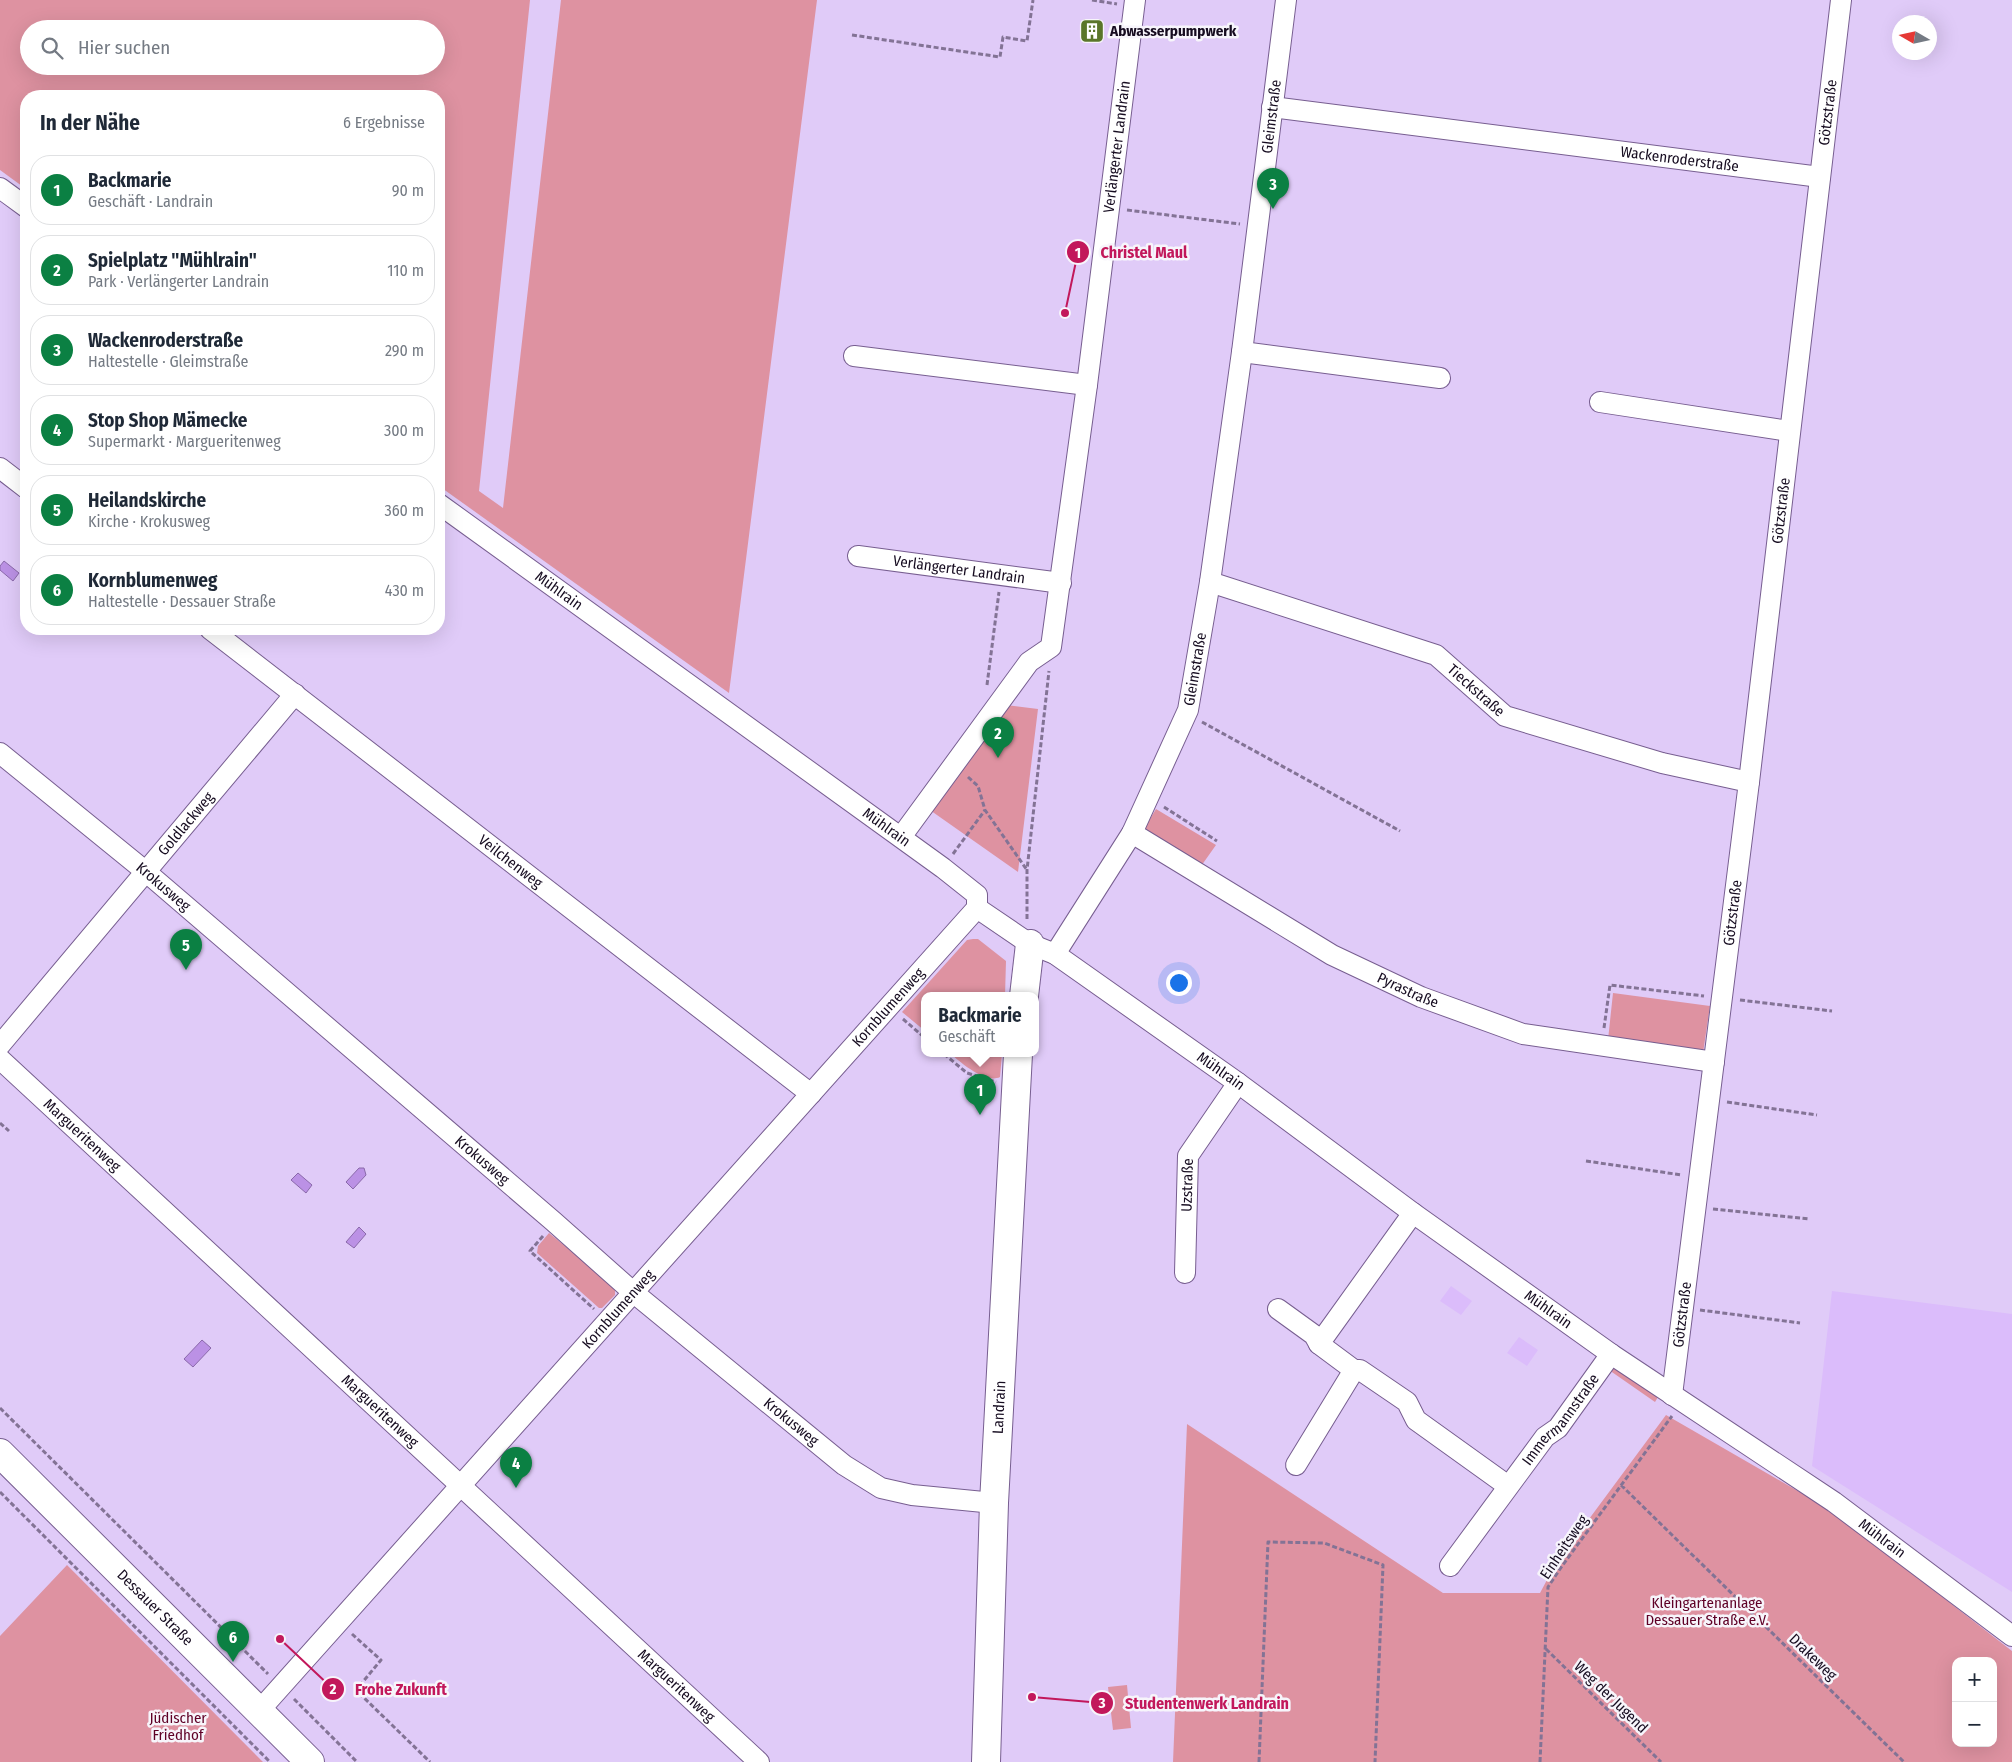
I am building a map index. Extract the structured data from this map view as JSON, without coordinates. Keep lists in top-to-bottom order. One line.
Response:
{"streets":{"street":["Götzstraße","Gleimstraße","Verlängerter Landrain","Wackenroderstraße","Mühlrain","Tieckstraße","Goldlackweg","Veilchenweg","Krokusweg","Pyrastraße","Kornblumenweg","Margueritenweg","Uzstraße","Landrain","Immermannstraße","Dessauer Straße"],"path":["Einheitsweg","Drakeweg","Weg der Jugend"]},"crossings":[["Götzstraße","Wackenroderstraße"],["Götzstraße","Mühlrain"],["Götzstraße","Tieckstraße"],["Götzstraße","Pyrastraße"],["Götzstraße","Einheitsweg"],["Gleimstraße","Wackenroderstraße"],["Gleimstraße","Mühlrain"],["Gleimstraße","Tieckstraße"],["Gleimstraße","Pyrastraße"],["Mühlrain","Kornblumenweg"],["Mühlrain","Uzstraße"],["Mühlrain","Immermannstraße"],["Mühlrain","Einheitsweg"],["Goldlackweg","Veilchenweg"],["Goldlackweg","Krokusweg"],["Veilchenweg","Kornblumenweg"],["Krokusweg","Kornblumenweg"],["Krokusweg","Landrain"],["Kornblumenweg","Margueritenweg"],["Kornblumenweg","Dessauer Straße"],["Einheitsweg","Drakeweg"],["Einheitsweg","Weg der Jugend"]],"parks":["Kleingartenanlage Dessauer Straße e.V.","Jüdischer Friedhof"],"places":{"building":["Abwasserpumpwerk"],"other":["Christel Maul","Frohe Zukunft","Studentenwerk Landrain"]},"north":"left","page":{"search":"Hier suchen","heading":["In der Nähe","6 Ergebnisse"],"list":[{"mark":"1","name":"Backmarie","note":"Geschäft · Landrain","value":"90 m"},{"mark":"2","name":"Spielplatz \"Mühlrain\"","note":"Park · Verlängerter Landrain","value":"110 m"},{"mark":"3","name":"Wackenroderstraße","note":"Haltestelle · Gleimstraße","value":"290 m"},{"mark":"4","name":"Stop Shop Mämecke","note":"Supermarkt · Margueritenweg","value":"300 m"},{"mark":"5","name":"Heilandskirche","note":"Kirche · Krokusweg","value":"360 m"},{"mark":"6","name":"Kornblumenweg","note":"Haltestelle · Dessauer Straße","value":"430 m"}],"pins":["3","2","5","1","4","6"],"popup":["Backmarie","Geschäft"],"map_buttons":["+","−"]}}
